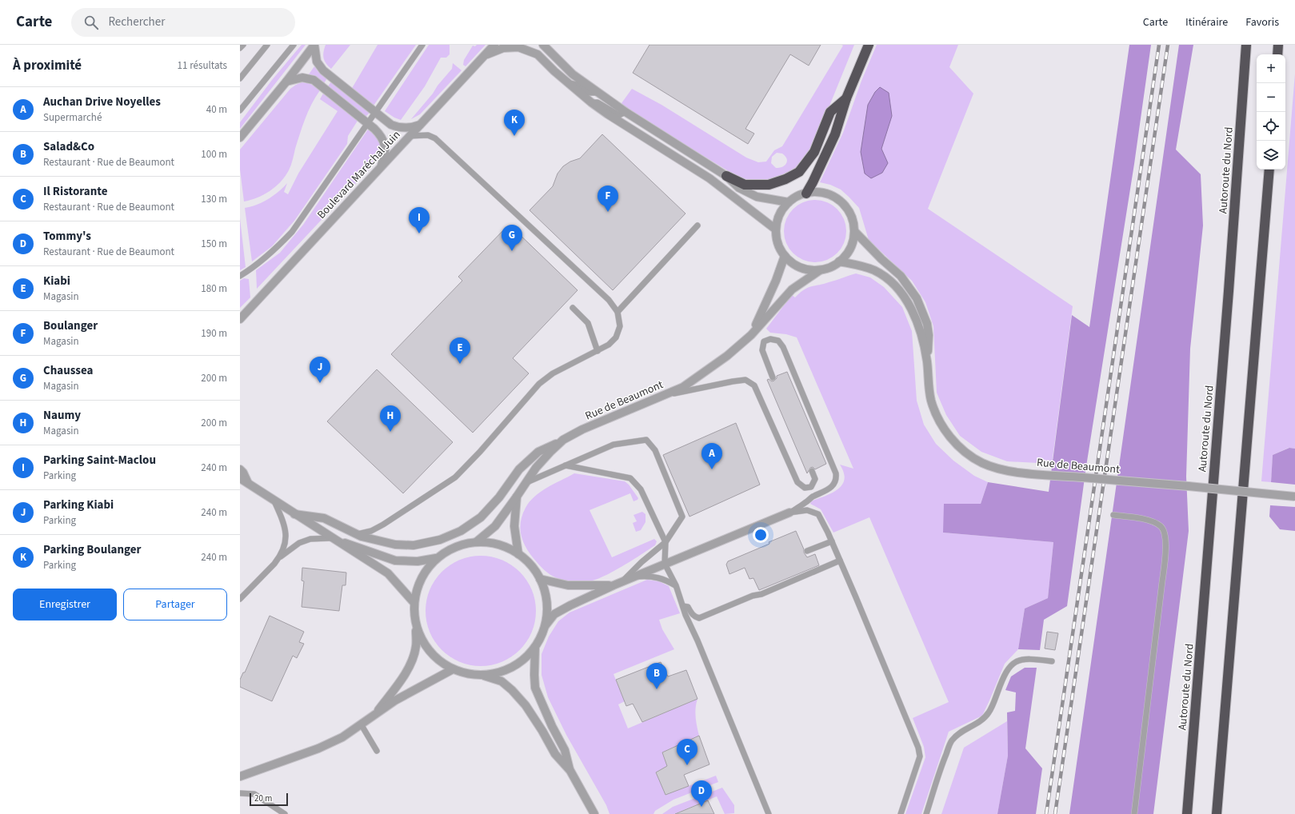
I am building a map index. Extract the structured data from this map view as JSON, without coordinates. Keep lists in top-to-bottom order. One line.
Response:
{"streets":{"highway":["Autoroute du Nord"],"street":["Boulevard Maréchal Juin","Rue de Beaumont"]},"scale_bar":"20 m","page":{"header":"Carte","search":"Rechercher","nav":["Carte","Itinéraire","Favoris"],"heading":["À proximité","11 résultats"],"map_buttons":["+","−"],"list":[{"mark":"A","name":"Auchan Drive Noyelles","note":"Supermarché","value":"40 m"},{"mark":"B","name":"Salad&Co","note":"Restaurant · Rue de Beaumont","value":"100 m"},{"mark":"C","name":"Il Ristorante","note":"Restaurant · Rue de Beaumont","value":"130 m"},{"mark":"D","name":"Tommy's","note":"Restaurant · Rue de Beaumont","value":"150 m"},{"mark":"E","name":"Kiabi","note":"Magasin","value":"180 m"},{"mark":"F","name":"Boulanger","note":"Magasin","value":"190 m"},{"mark":"G","name":"Chaussea","note":"Magasin","value":"200 m"},{"mark":"H","name":"Naumy","note":"Magasin","value":"200 m"},{"mark":"I","name":"Parking Saint-Maclou","note":"Parking","value":"240 m"},{"mark":"J","name":"Parking Kiabi","note":"Parking","value":"240 m"},{"mark":"K","name":"Parking Boulanger","note":"Parking","value":"240 m"}],"pins":["K","F","I","G","E","J","H","A","B","C","D"],"buttons":["Enregistrer","Partager"],"scale":"20 m"}}
